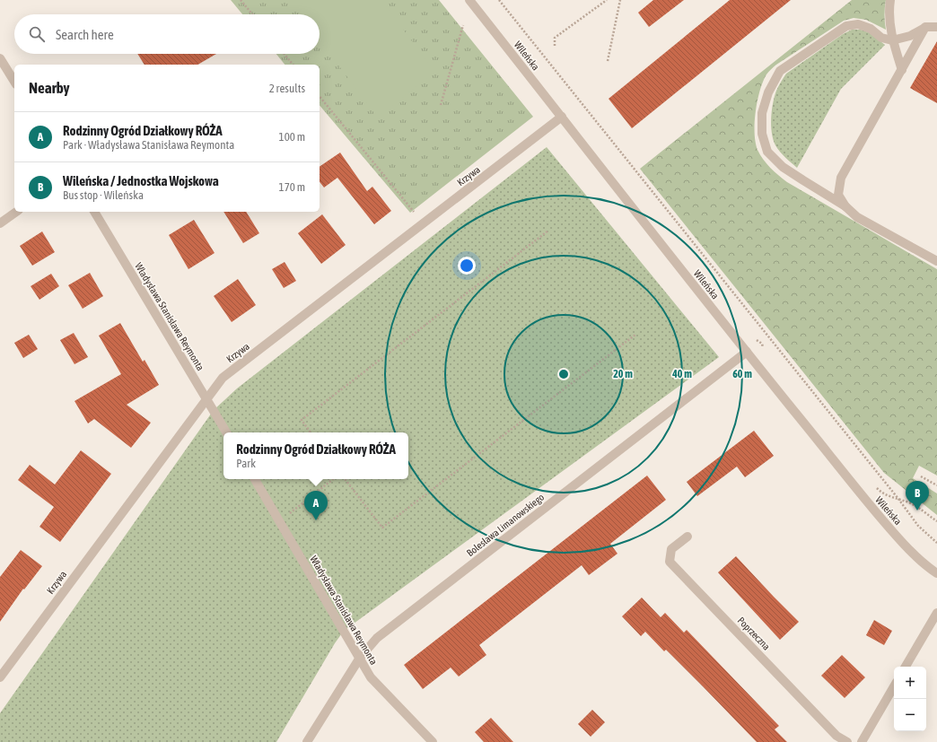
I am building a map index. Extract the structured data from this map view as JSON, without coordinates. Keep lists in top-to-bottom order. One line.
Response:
{"streets":{"street":["Wileńska","Krzywa","Władysława Stanisława Reymonta","Bolesława Limanowskiego","Poprzeczna"]},"crossings":[["Wileńska","Krzywa"],["Wileńska","Bolesława Limanowskiego"],["Krzywa","Władysława Stanisława Reymonta"],["Władysława Stanisława Reymonta","Bolesława Limanowskiego"]],"page":{"search":"Search here","heading":["Nearby","2 results"],"list":[{"mark":"A","name":"Rodzinny Ogród Działkowy RÓŻA","note":"Park · Władysława Stanisława Reymonta","value":"100 m"},{"mark":"B","name":"Wileńska / Jednostka Wojskowa","note":"Bus stop · Wileńska","value":"170 m"}],"popup":["Rodzinny Ogród Działkowy RÓŻA","Park"],"pins":["B","A"],"map_buttons":["+","−"]},"rings":["20 m","40 m","60 m"]}
